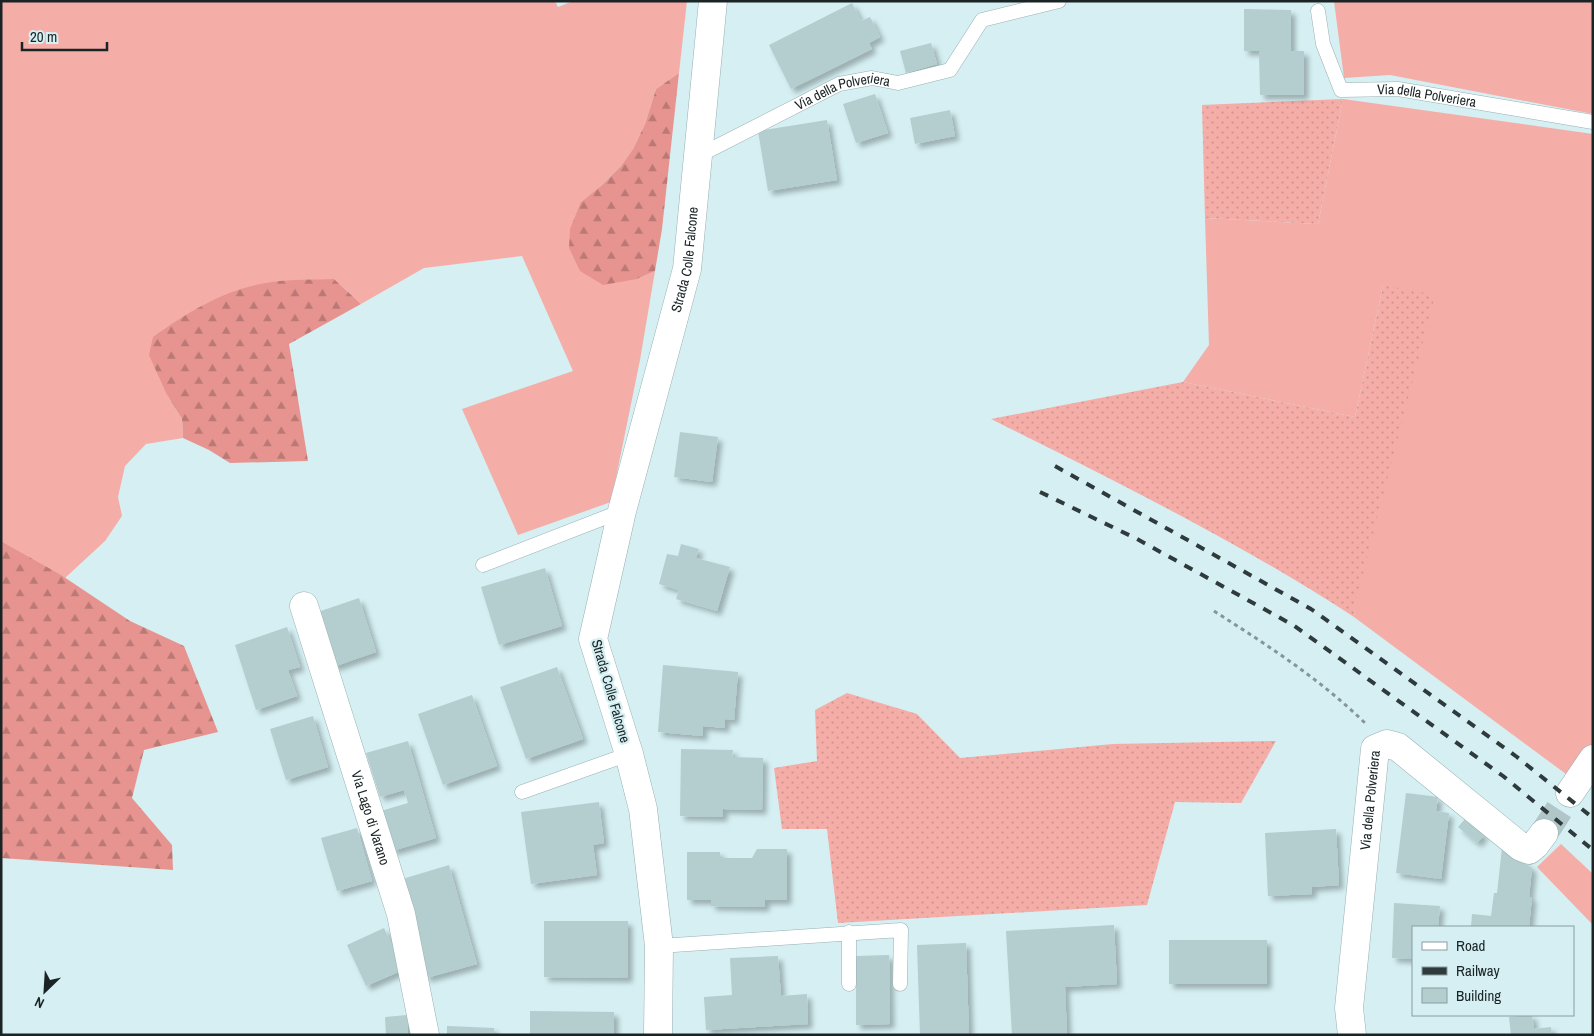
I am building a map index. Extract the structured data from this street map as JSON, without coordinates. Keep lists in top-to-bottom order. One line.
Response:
{"streets":{"street":["Via della Polveriera","Strada Colle Falcone","Via Lago di Varano"]},"crossings":[["Via della Polveriera","Strada Colle Falcone"]],"legend":["Road","Railway","Building"],"scale_bar":"20 m","north":"bottom left"}
